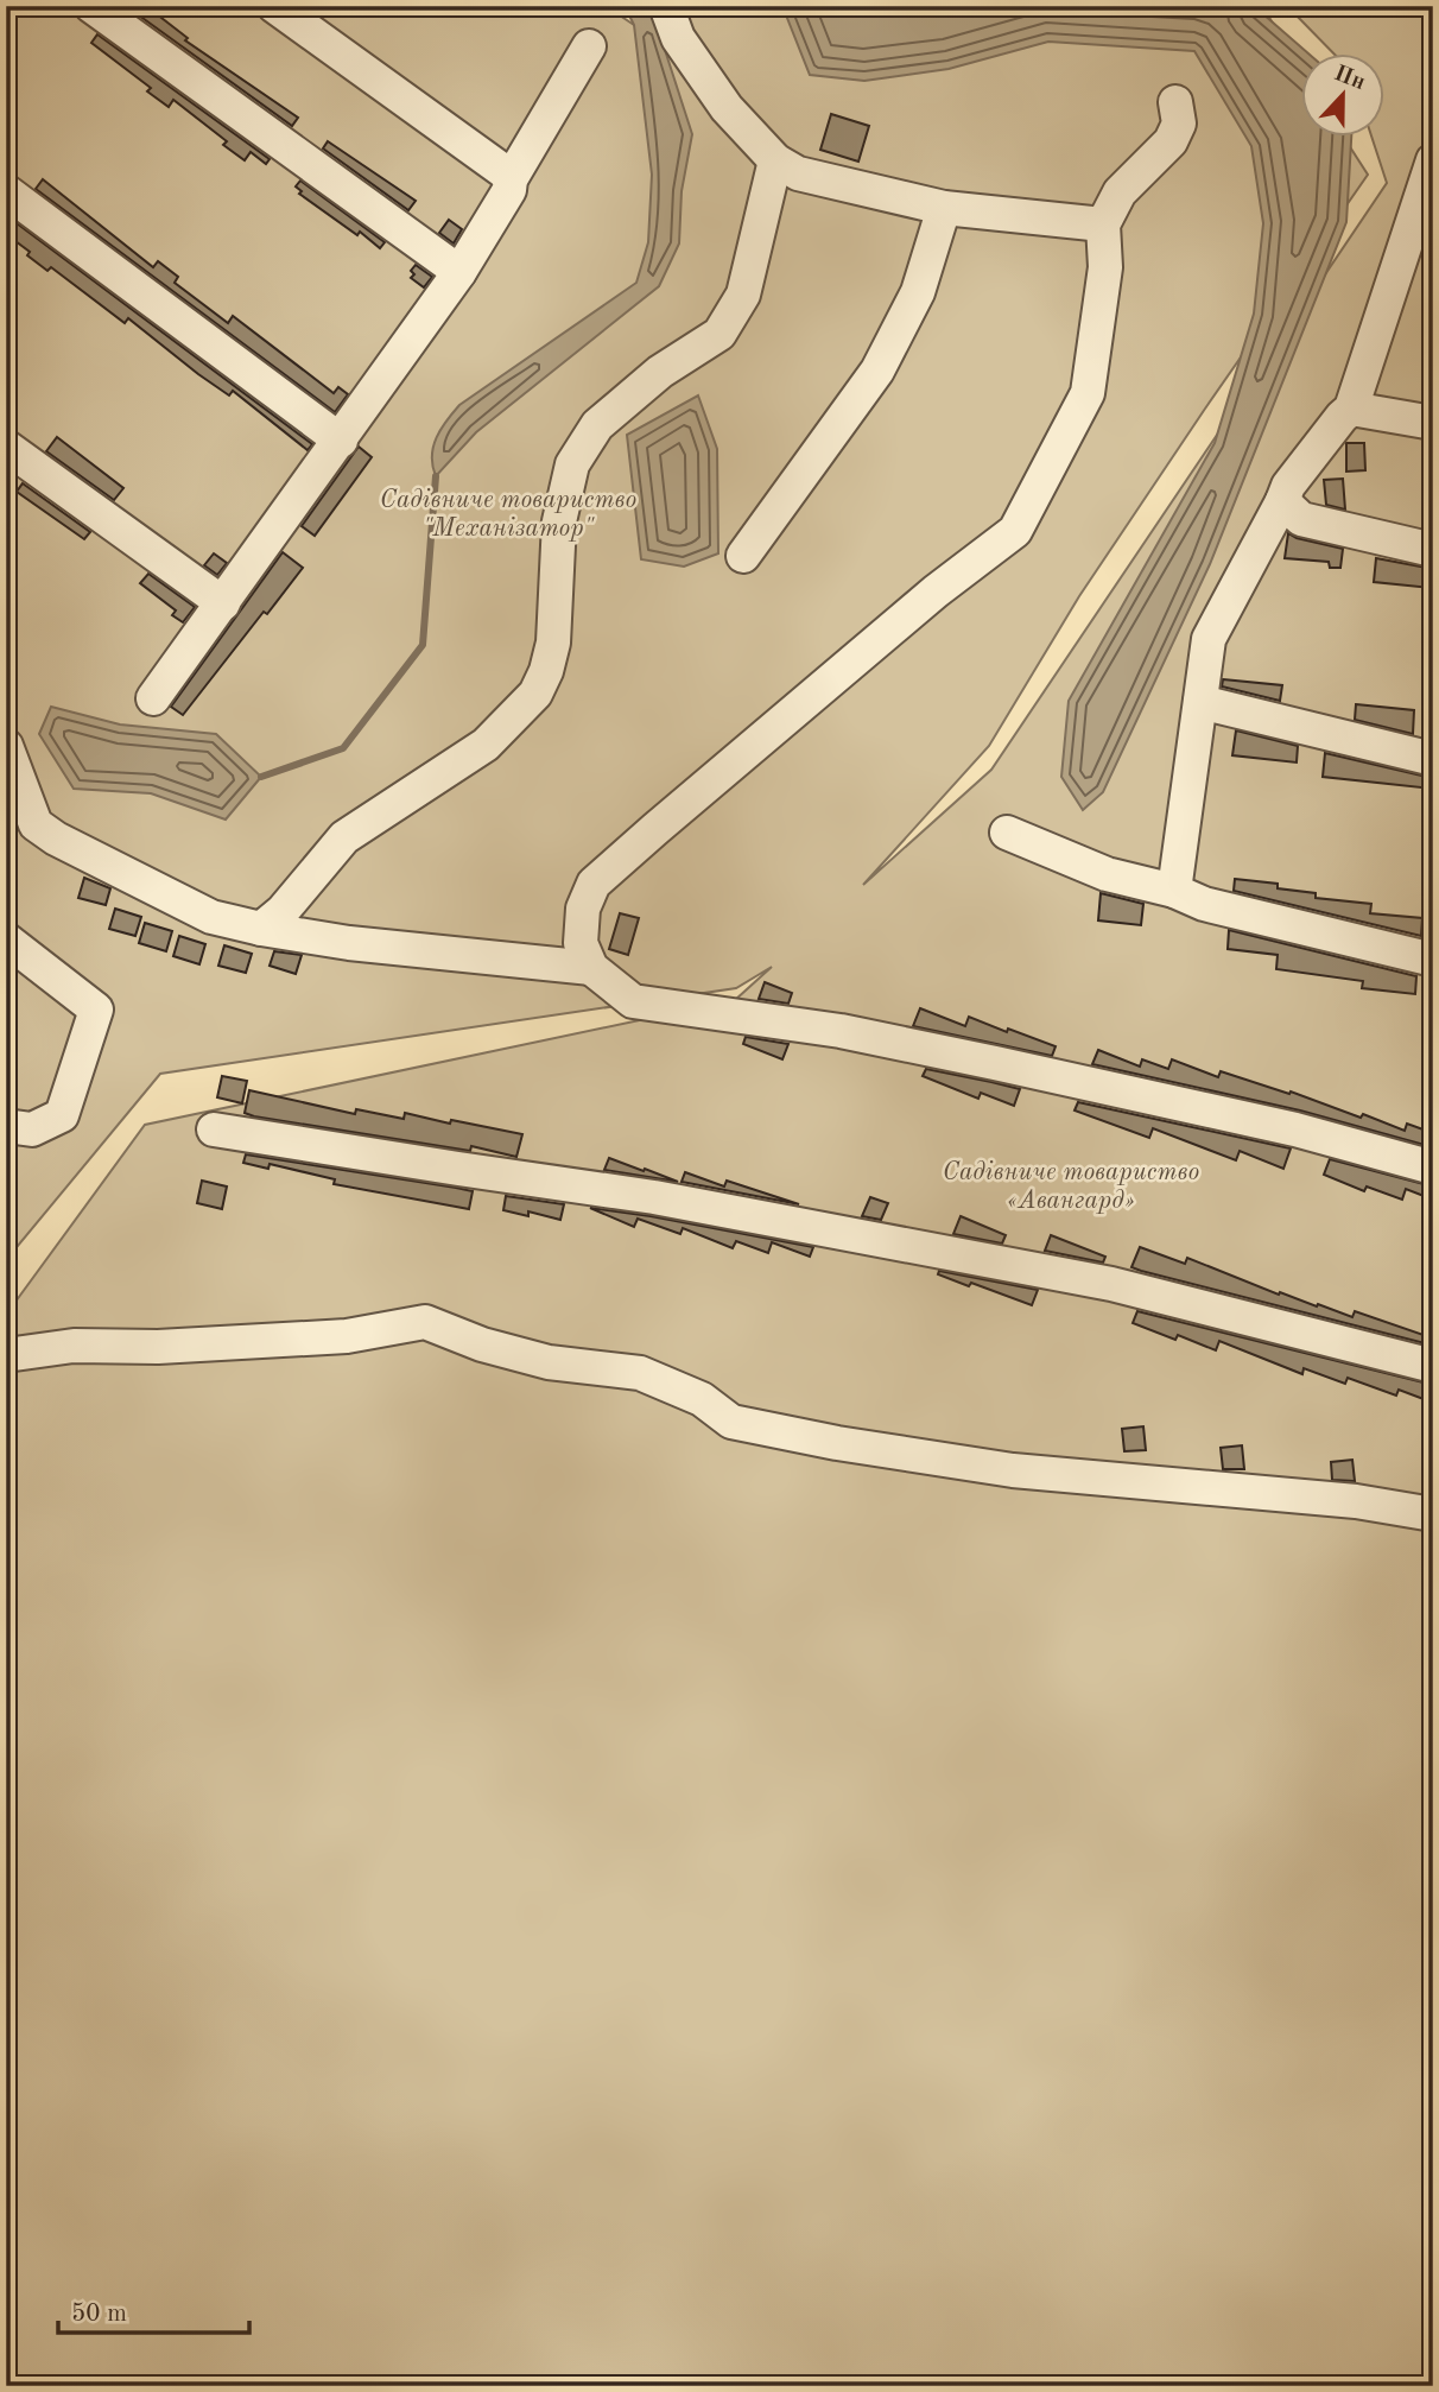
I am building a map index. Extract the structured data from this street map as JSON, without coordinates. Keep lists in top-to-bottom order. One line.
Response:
{"parks":["Садівниче товариство \"Механізатор\"","Садівниче товариство «Авангард»"],"scale_bar":"50 m","north":"top"}
